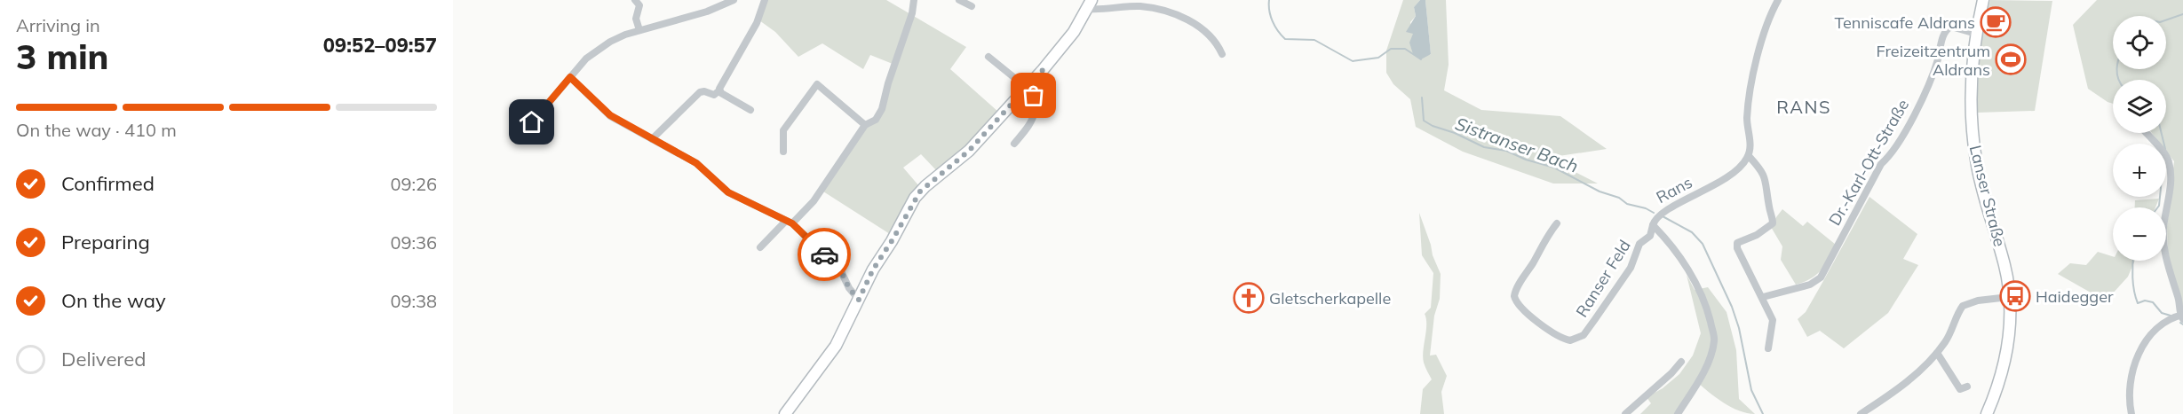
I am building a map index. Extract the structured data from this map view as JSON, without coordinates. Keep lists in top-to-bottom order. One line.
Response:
{"streets":{"main road":["Lanser Straße"],"street":["Dr.-Karl-Ott-Straße","Rans","Ranser Feld"]},"crossings":[["Dr.-Karl-Ott-Straße","Lanser Straße"],["Rans","Ranser Feld"]],"districts":["RANS"],"water":["Sistranser Bach"],"places":{"cafe":["Tenniscafe Aldrans"],"sports":["Freizeitzentrum Aldrans"],"bus stop":["Haidegger"],"church":["Gletscherkapelle"]},"page":{"heading":["3 min","Arriving in","09:52–09:57"],"map_buttons":["+","−"],"bar":"On the way · 410 m","list":[["Confirmed","09:26"],["Preparing","09:36"],["On the way","09:38"],"Delivered"]}}
